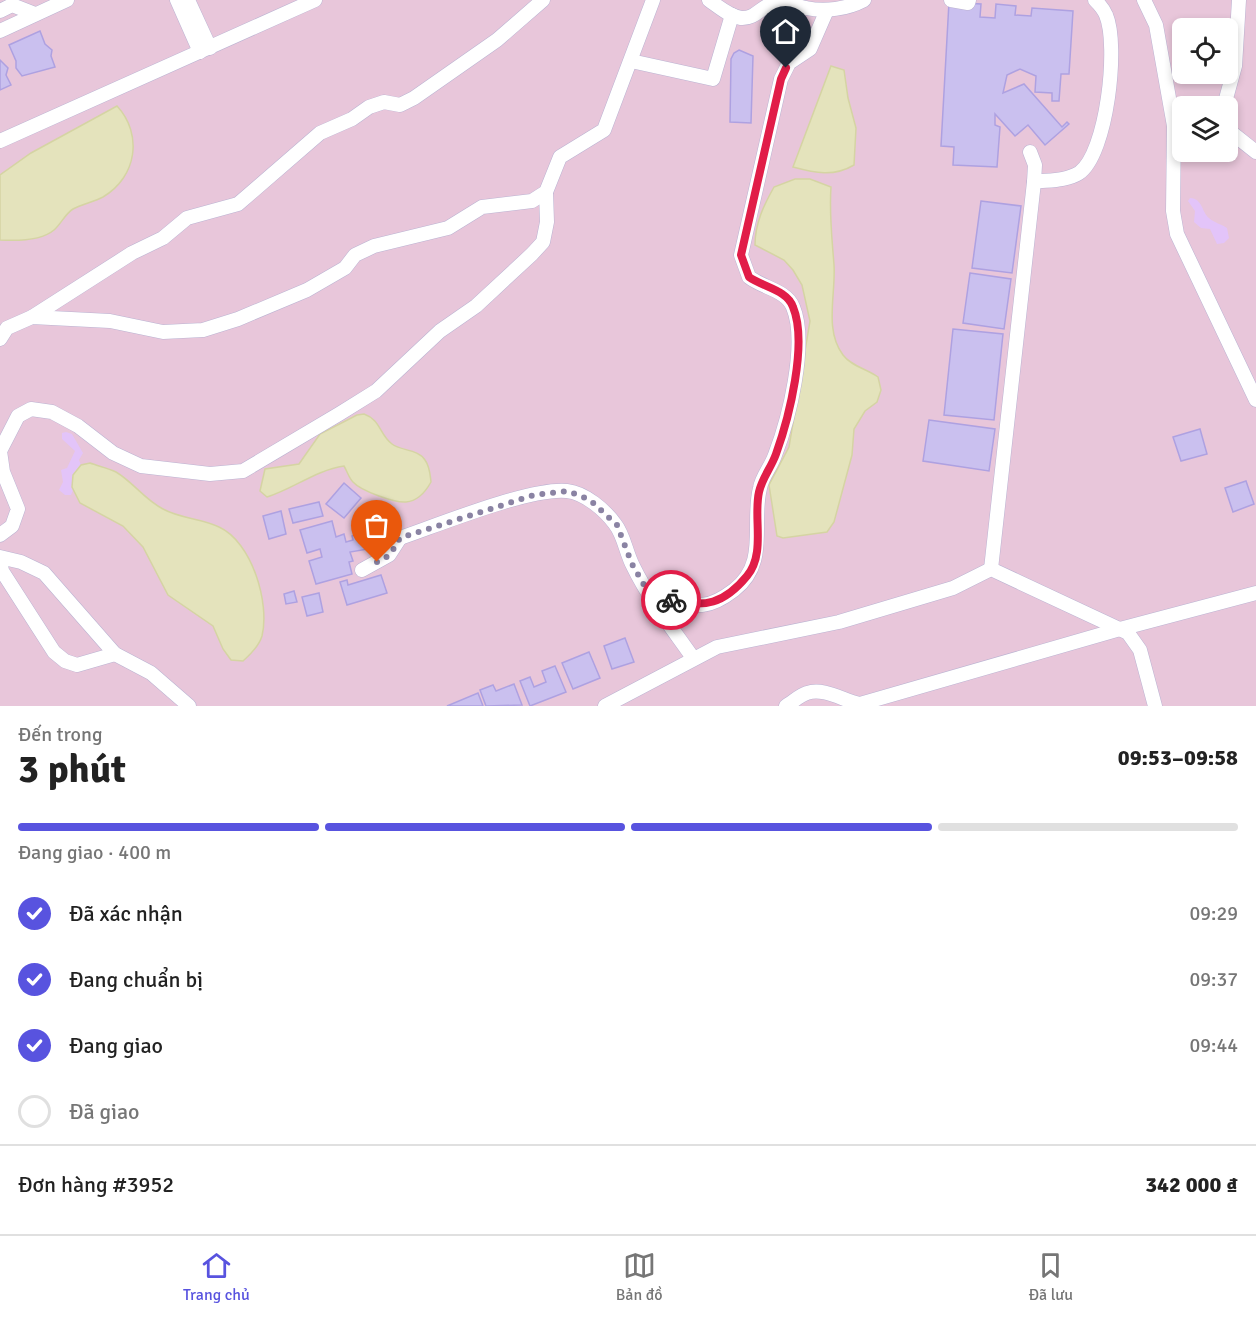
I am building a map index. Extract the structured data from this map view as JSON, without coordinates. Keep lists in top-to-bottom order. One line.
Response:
{"page":{"heading":["3 phút","Đến trong","09:53–09:58"],"panel":["Đơn hàng #3952","342 000 ₫"],"bar":"Đang giao · 400 m","list":[["Đã xác nhận","09:29"],["Đang chuẩn bị","09:37"],["Đang giao","09:44"],"Đã giao"],"tabs":["Trang chủ","Bản đồ","Đã lưu"]}}
